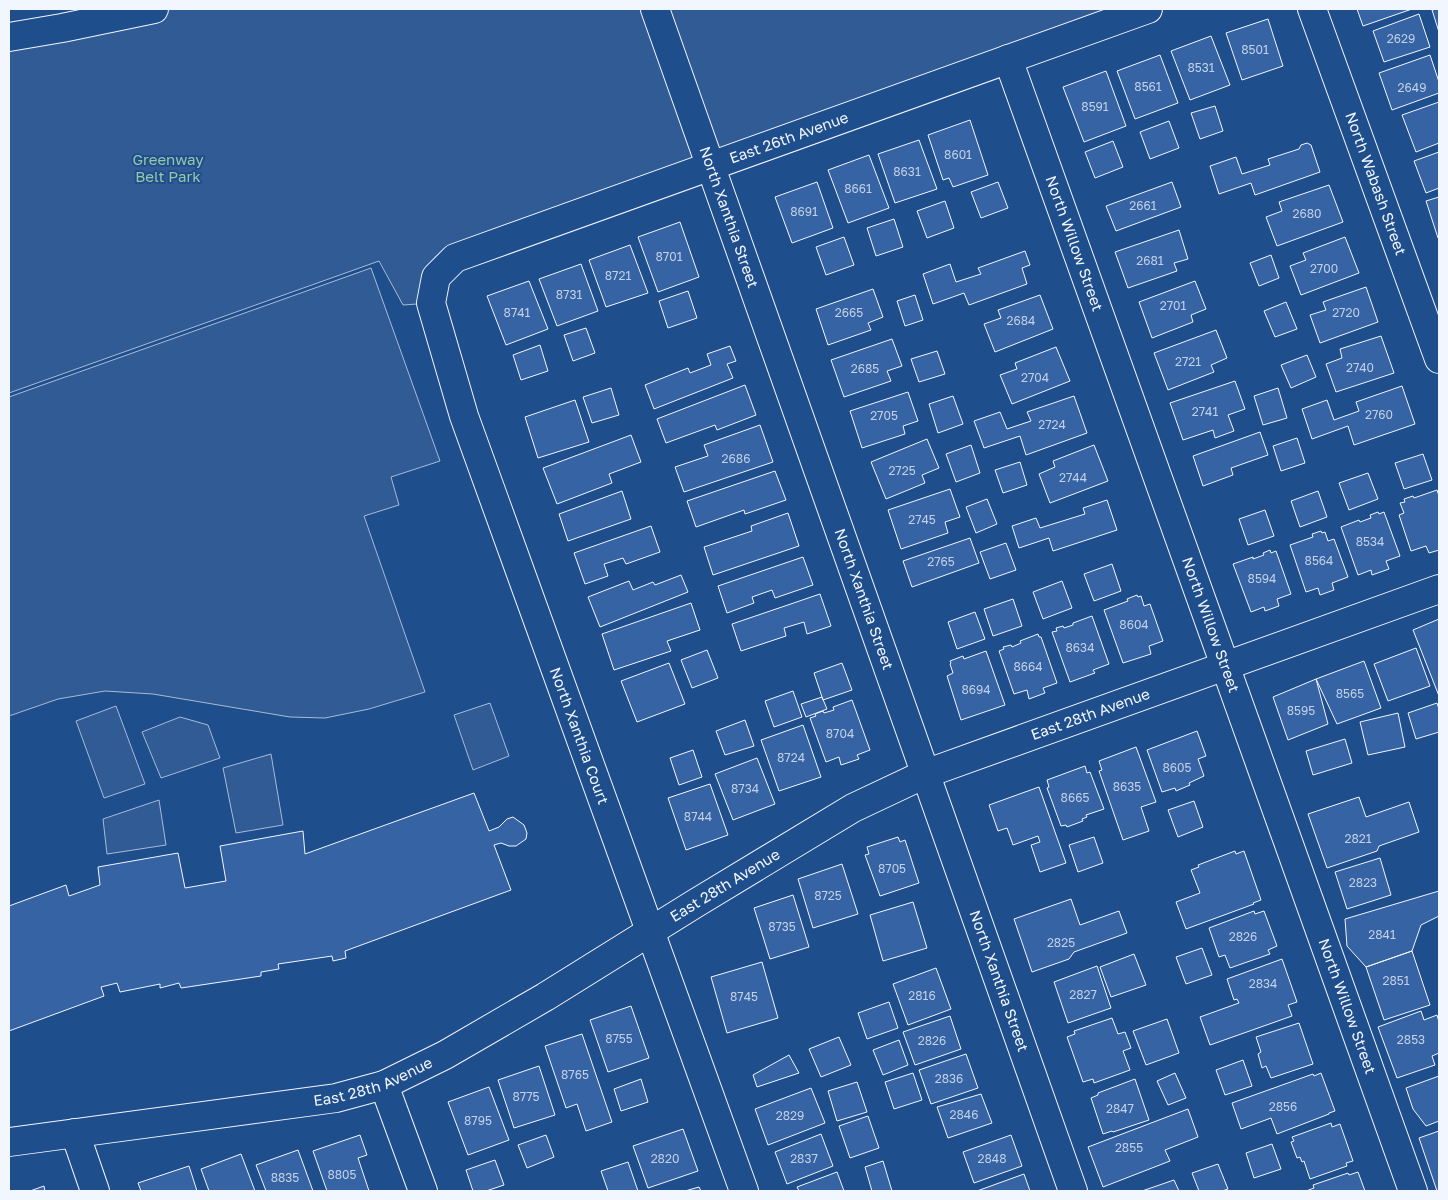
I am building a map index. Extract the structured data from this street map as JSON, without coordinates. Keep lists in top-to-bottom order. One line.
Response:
{"streets":{"street":["East 26th Avenue","North Wabash Street","North Xanthia Street","North Willow Street","East 28th Avenue","North Xanthia Court"]},"crossings":[["East 26th Avenue","North Xanthia Street"],["East 26th Avenue","North Willow Street"],["East 26th Avenue","North Xanthia Court"],["North Xanthia Street","East 28th Avenue"],["North Willow Street","East 28th Avenue"],["East 28th Avenue","North Xanthia Court"]],"parks":["Greenway Belt Park"],"house_numbers":["2629","8501","8531","8561","2649","8591","8601","8631","8661","2661","8691","2680","8701","2681","2700","8721","8731","2701","8741","2665","2720","2684","2721","2740","2685","2704","2741","2760","2705","2724","2686","2725","2744","2745","8534","8564","2765","8594","8604","8634","8664","8694","8565","8595","8704","8724","8605","8635","8734","8665","8744","2821","8705","2823","8725","8735","2841","2826","2825","2851","2834","2827","2816","8745","8755","2853","2826","8765","2836","8775","2856","2847","2846","2829","8795","2855","2820","2837","2848","8805","8835"]}
